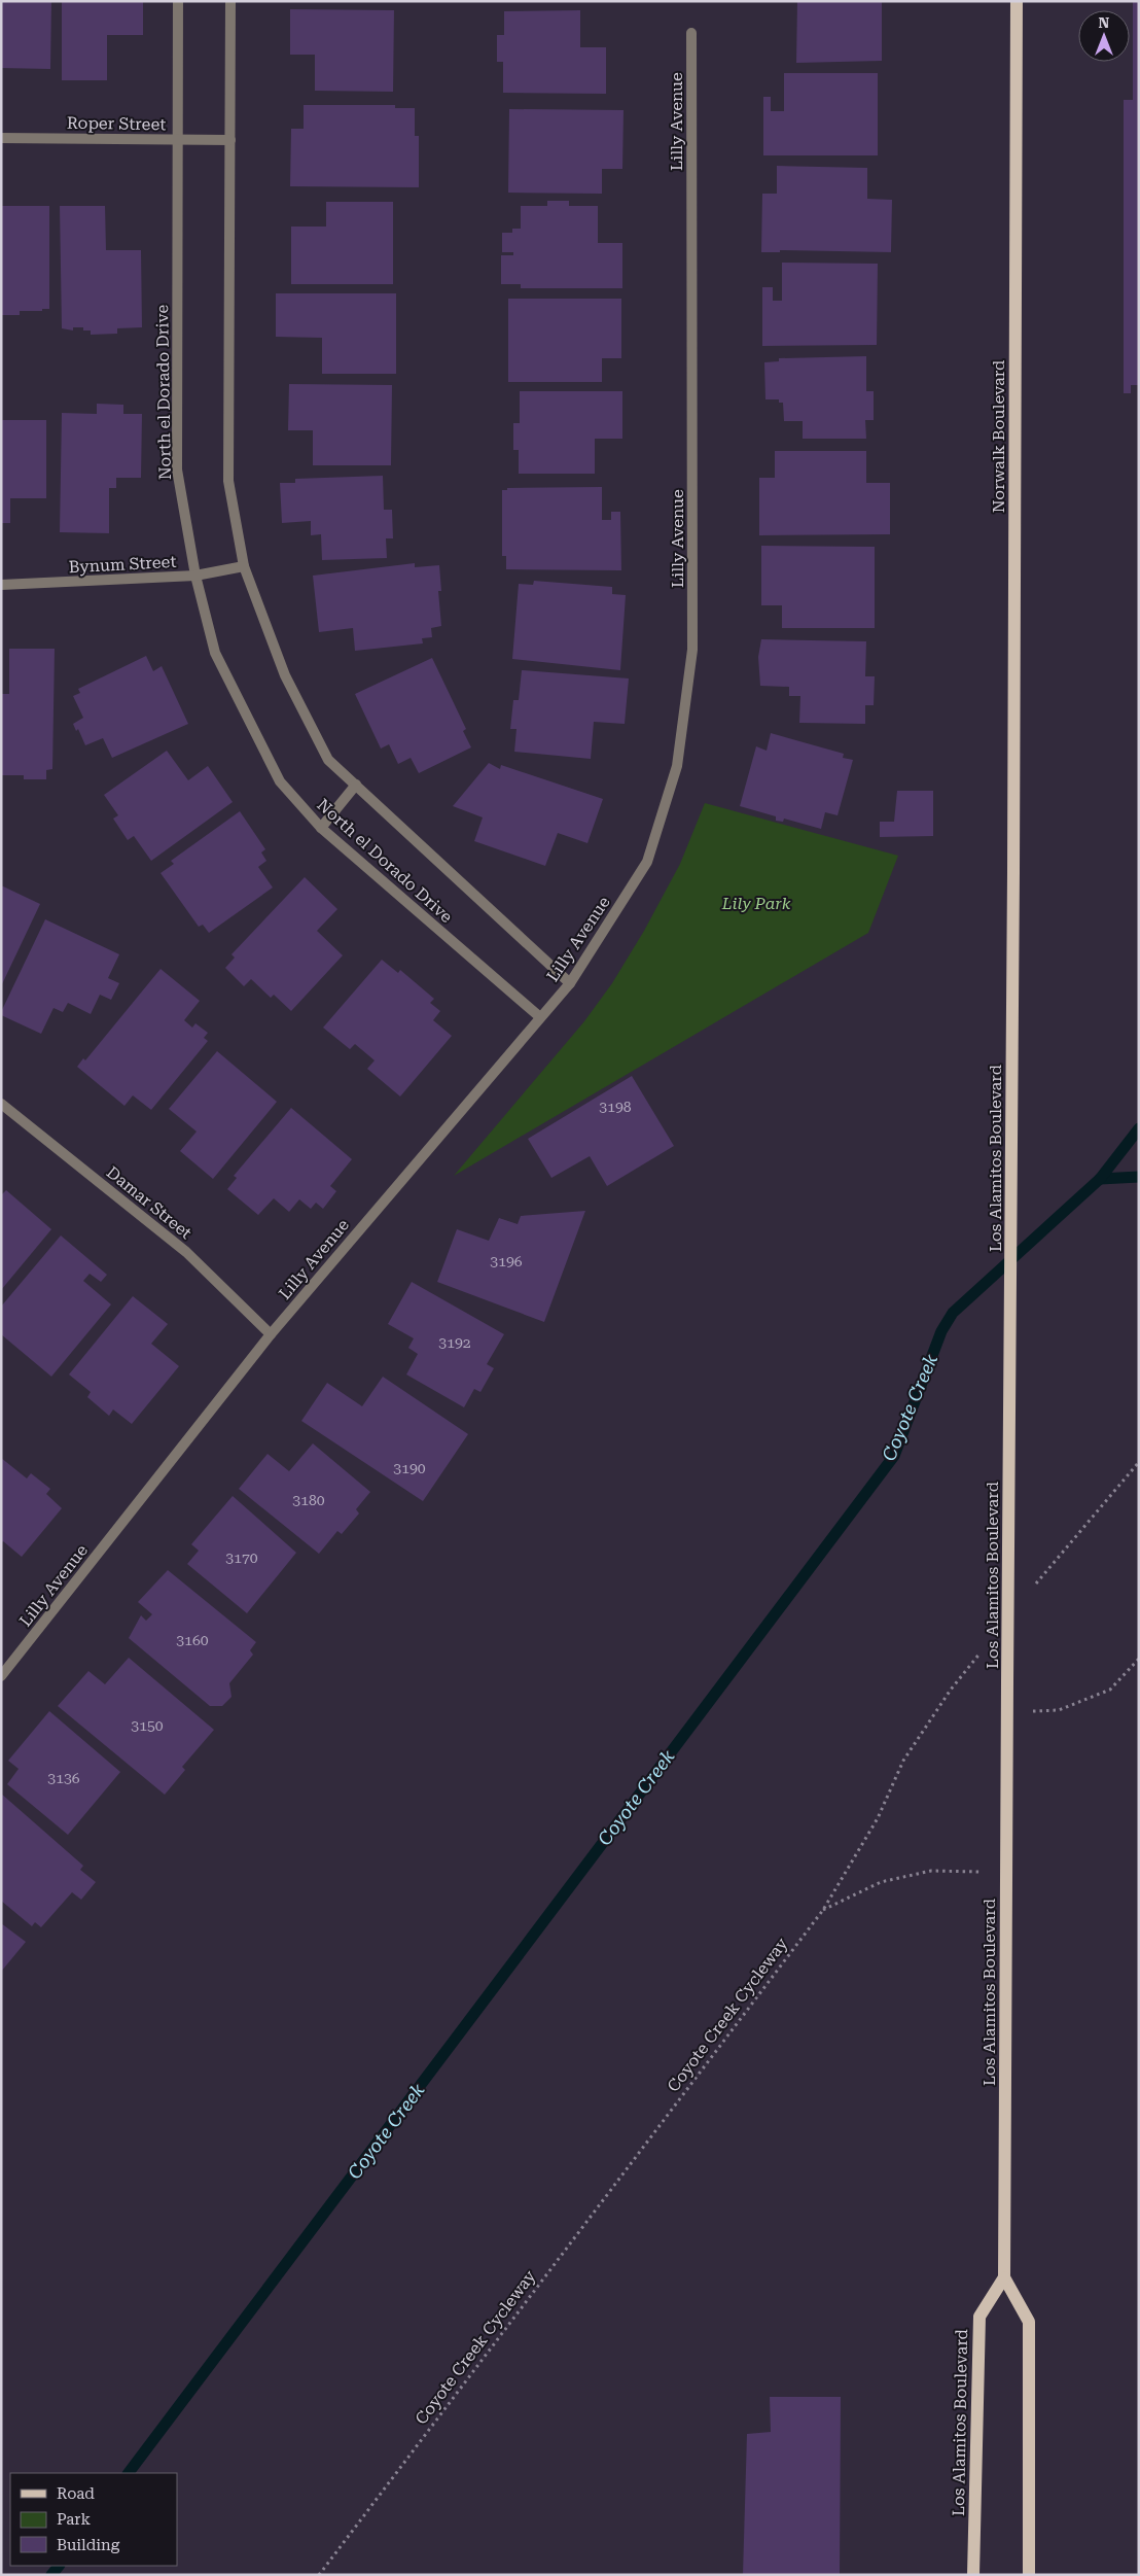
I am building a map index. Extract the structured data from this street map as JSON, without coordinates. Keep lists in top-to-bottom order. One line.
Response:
{"streets":{"main road":["Norwalk Boulevard","Los Alamitos Boulevard"],"street":["Lilly Avenue","Roper Street","North el Dorado Drive","Bynum Street","Damar Street"],"path":["Coyote Creek Cycleway"]},"crossings":[["Lilly Avenue","North el Dorado Drive"],["Lilly Avenue","Damar Street"],["Roper Street","North el Dorado Drive"],["North el Dorado Drive","Bynum Street"],["Norwalk Boulevard","Los Alamitos Boulevard"]],"water":["Coyote Creek"],"parks":["Lily Park"],"house_numbers":["3198","3196","3192","3190","3180","3170","3160","3150","3136"],"legend":["Road","Park","Building"],"north":"top"}
